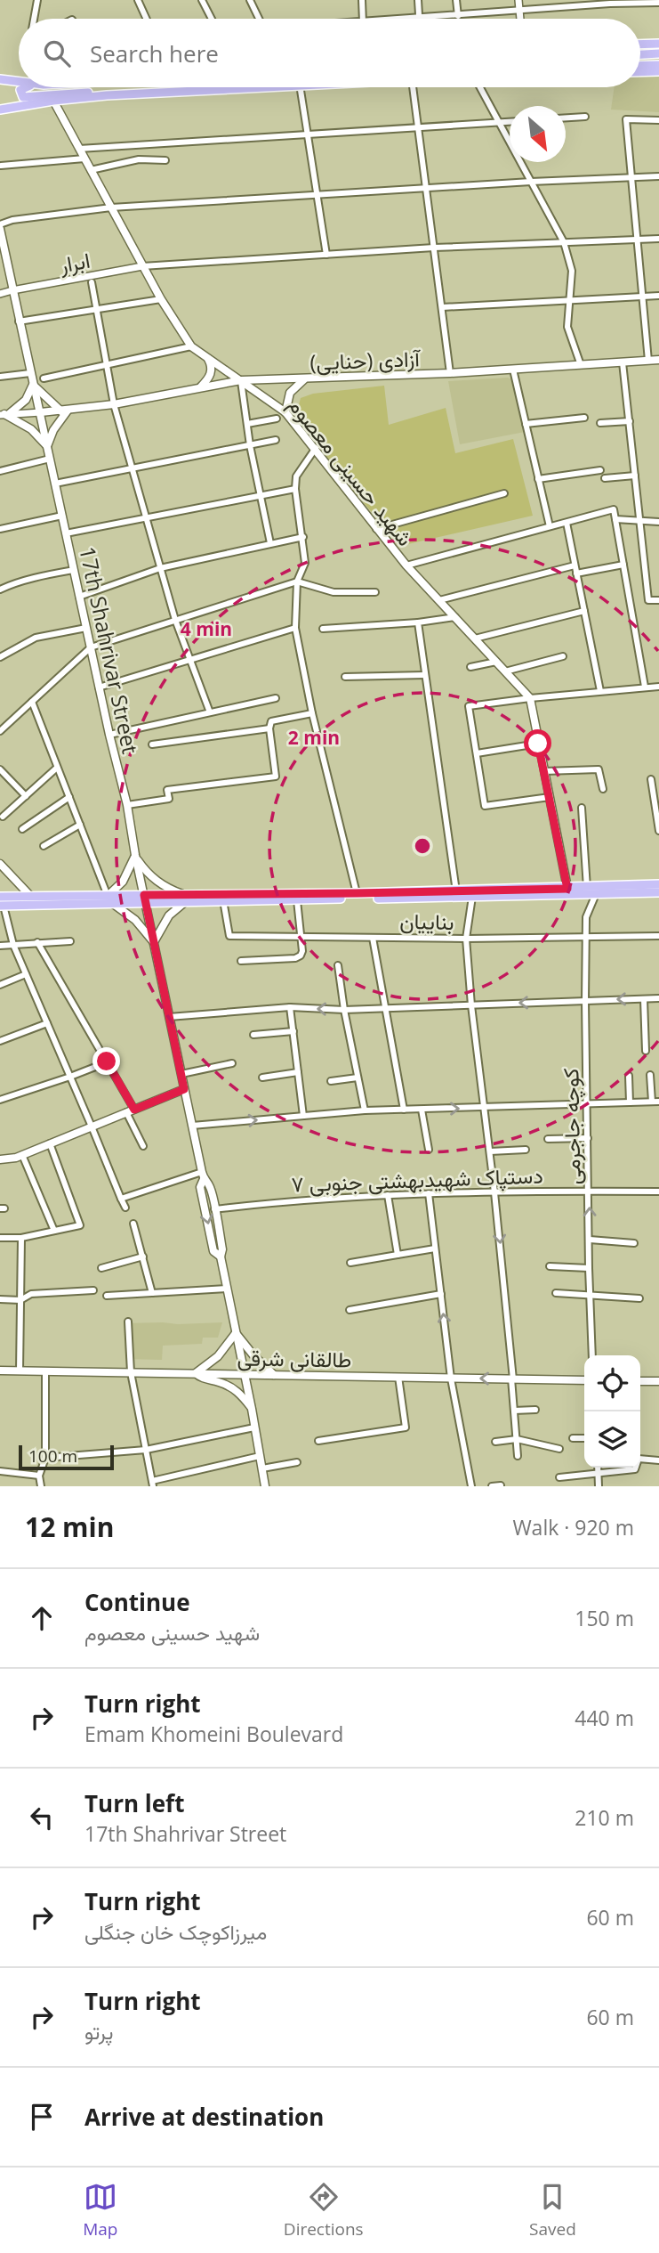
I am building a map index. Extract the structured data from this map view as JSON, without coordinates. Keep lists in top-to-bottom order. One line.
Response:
{"streets":{"main road":["آزادی (حنایی)","شهید حسینی معصوم","17th Shahrivar Street","طالقانی شرقی"],"street":["ابرار","بناییان","کوچه جاجرمی","دستپاک شهیدبهشتی جنوبی ۷"]},"crossings":[["ابرار","شهید حسینی معصوم"],["ابرار","17th Shahrivar Street"],["آزادی (حنایی)","شهید حسینی معصوم"],["آزادی (حنایی)","17th Shahrivar Street"],["17th Shahrivar Street","دستپاک شهیدبهشتی جنوبی ۷"],["17th Shahrivar Street","طالقانی شرقی"],["بناییان","کوچه جاجرمی"],["کوچه جاجرمی","دستپاک شهیدبهشتی جنوبی ۷"]],"scale_bar":"100 m","north":"bottom right","page":{"search":"Search here","scale":"100 m","heading":["12 min","Walk · 920 m"],"list":[["Continue","شهید حسینی معصوم","150 m"],["Turn right","Emam Khomeini Boulevard","440 m"],["Turn left","17th Shahrivar Street","210 m"],["Turn right","میرزاکوچک خان جنگلی","60 m"],["Turn right","پرتو","60 m"],"Arrive at destination"],"nav":["Map","Directions","Saved"]},"rings":["4 min","2 min"]}
